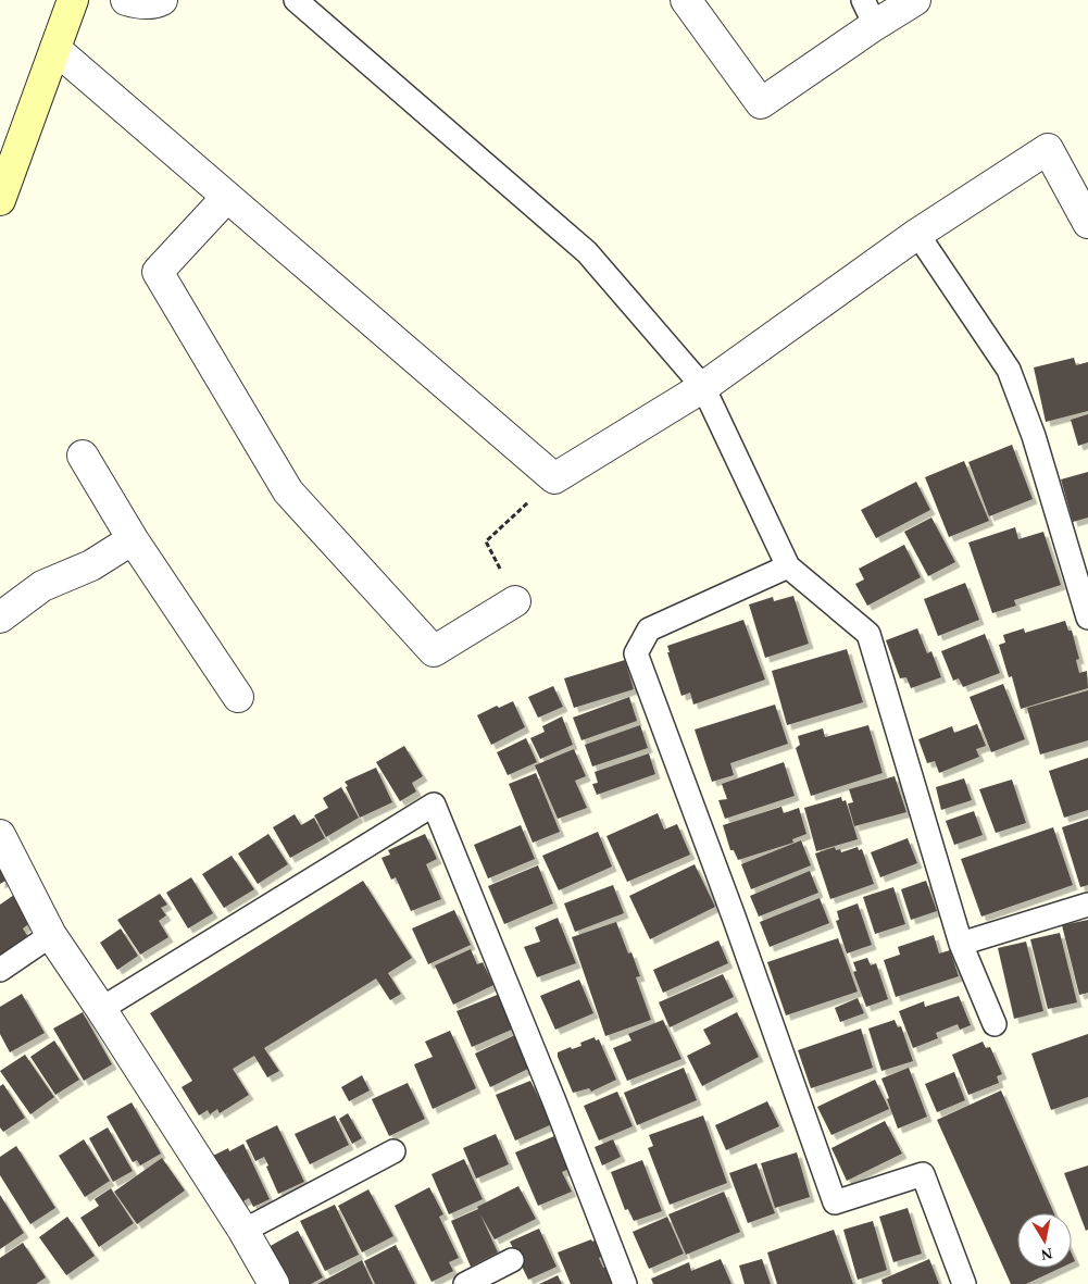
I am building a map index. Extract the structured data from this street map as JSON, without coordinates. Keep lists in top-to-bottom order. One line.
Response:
{"north":"bottom"}
